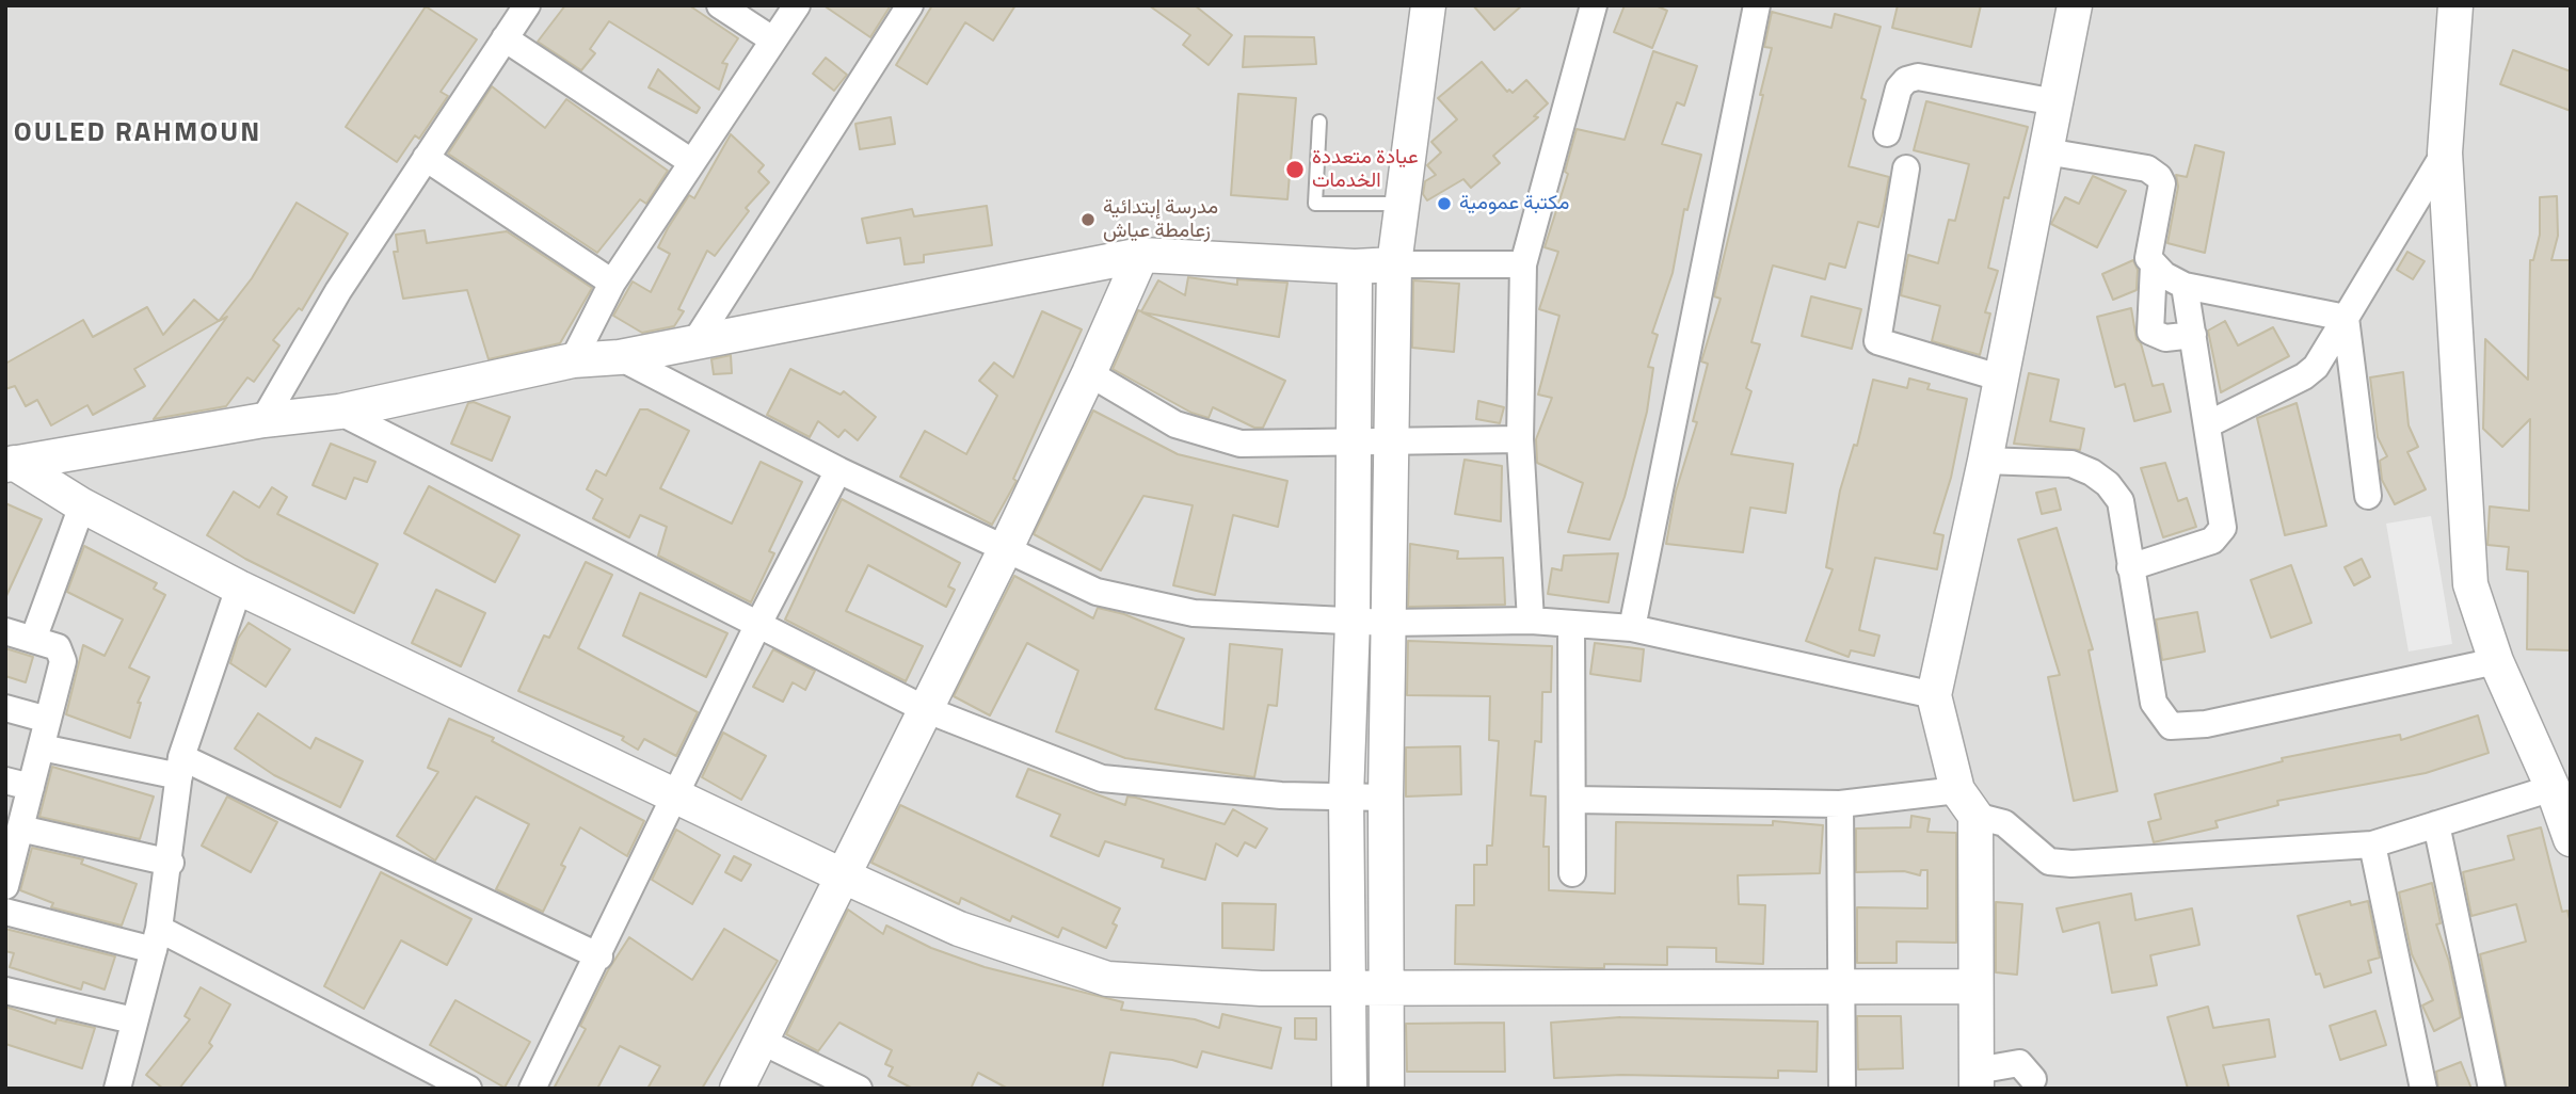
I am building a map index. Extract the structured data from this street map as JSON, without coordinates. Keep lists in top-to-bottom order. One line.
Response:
{"districts":["OULED RAHMOUN"],"places":["عيادة متعددة الخدمات","مكتبة عمومية","مدرسة إبتدائية زعامطة عياش"]}
